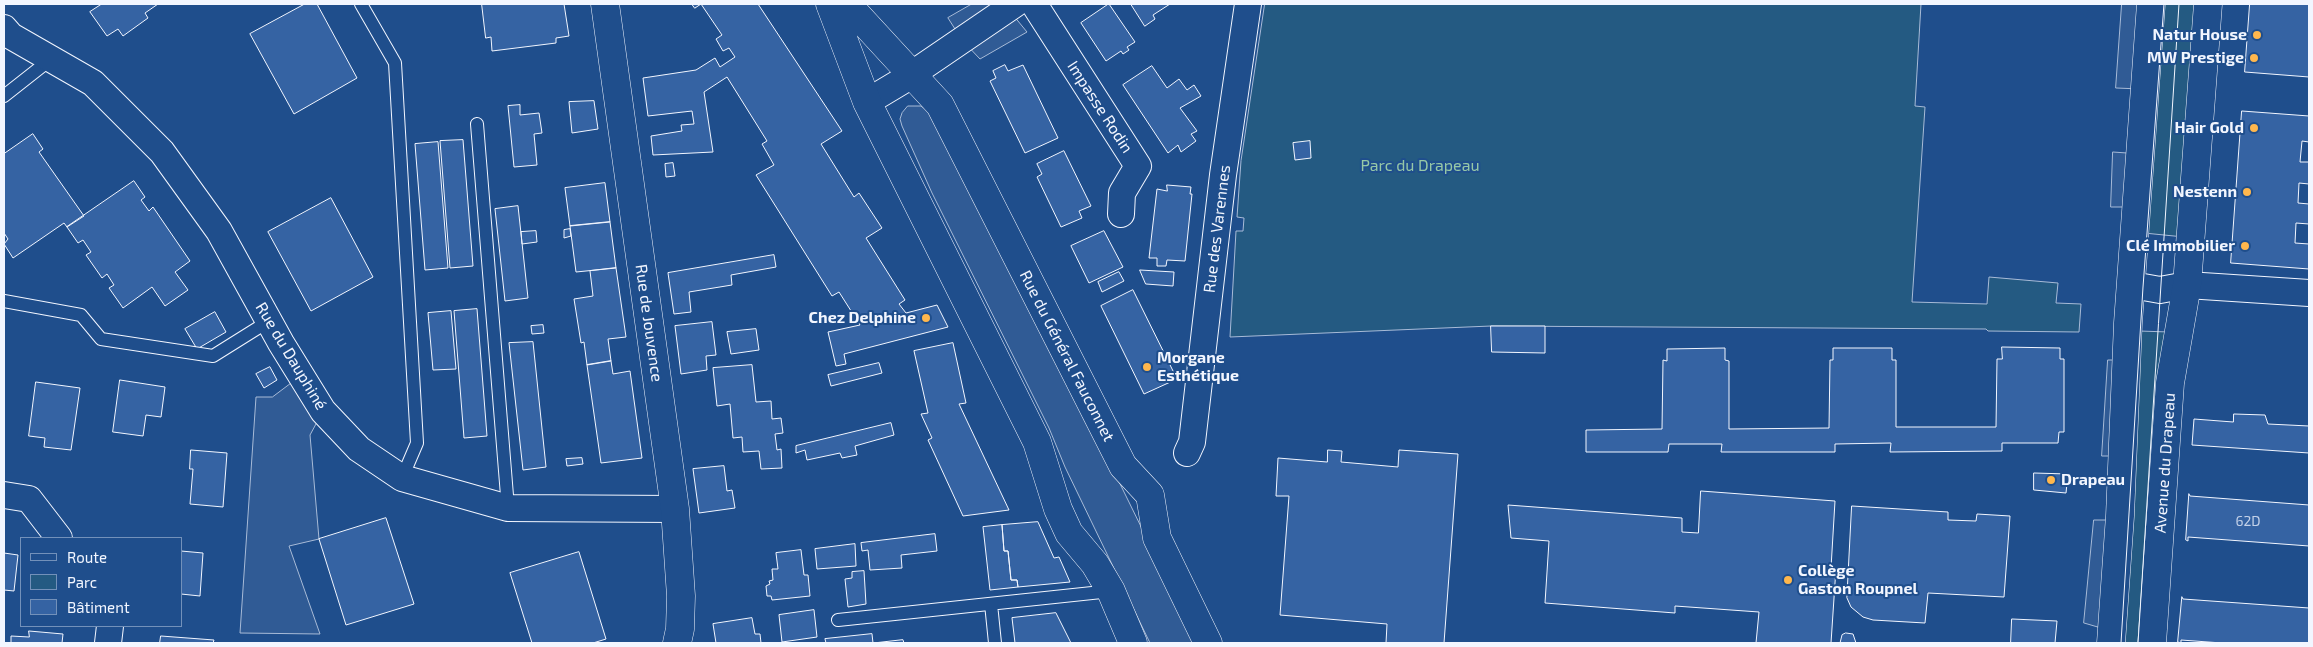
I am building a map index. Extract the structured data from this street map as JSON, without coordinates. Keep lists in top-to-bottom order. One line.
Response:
{"streets":{"main road":["Rue de Jouvence","Rue du Général Fauconnet","Avenue du Drapeau"],"street":["Impasse Rodin","Rue des Varennes","Rue du Dauphiné"]},"crossings":[["Rue de Jouvence","Rue du Dauphiné"]],"parks":["Parc du Drapeau"],"places":["Natur House","MW Prestige","Hair Gold","Nestenn","Clé Immobilier","Chez Delphine","Morgane Esthétique","Drapeau","Collège Gaston Roupnel"],"house_numbers":["62D"],"legend":["Route","Parc","Bâtiment"]}
